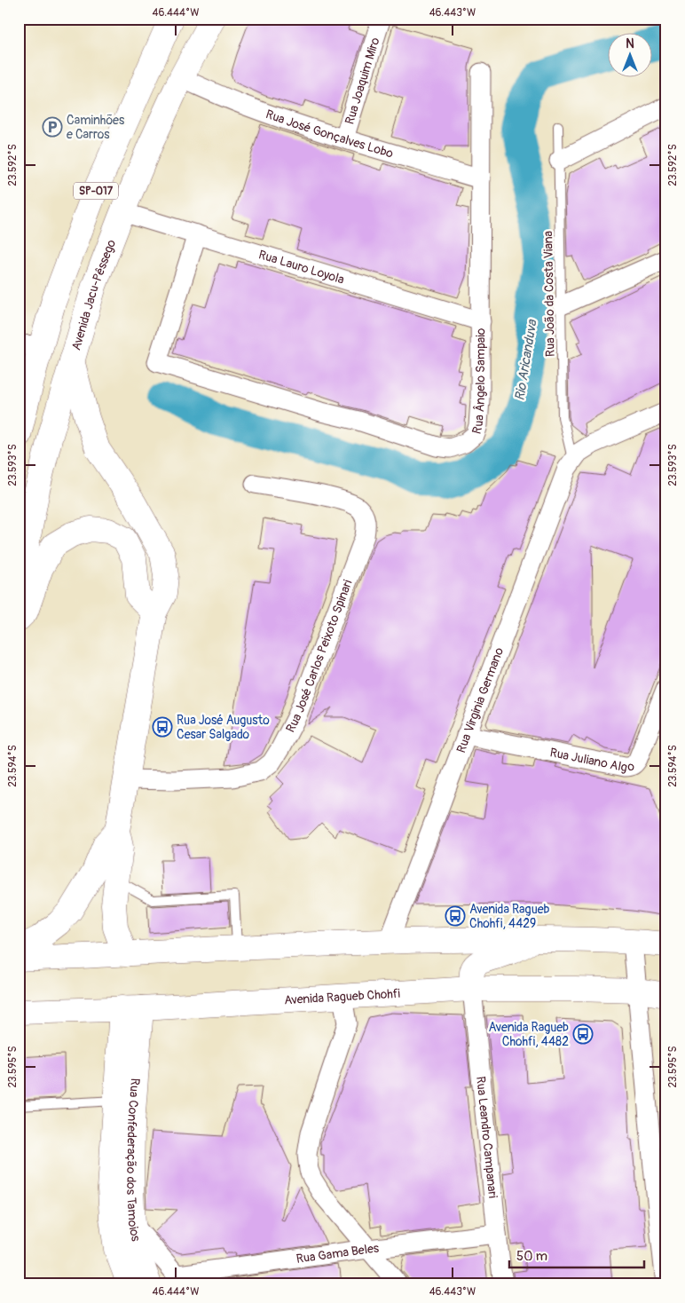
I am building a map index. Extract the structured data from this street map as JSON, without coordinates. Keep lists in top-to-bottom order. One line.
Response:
{"streets":{"main road":["SP-017","Avenida Jacu-Pêssego","Avenida Ragueb Chohfi","Rua Confederação dos Tamoios"],"street":["Rua Joaquim Miro","Rua José Gonçalves Lobo","Rua Lauro Loyola","Rua Ângelo Sampaio","Rua José Carlos Peixoto Spinari","Rua Virginia Germano","Rua Juliano Algo","Rua Leandro Campanari","Rua Gama Beles"],"lane":["Rua João da Costa Viana"]},"crossings":[["Rua Joaquim Miro","Rua José Gonçalves Lobo"],["Rua José Gonçalves Lobo","Avenida Jacu-Pêssego"],["Rua José Gonçalves Lobo","Rua Ângelo Sampaio"],["Rua Lauro Loyola","Avenida Jacu-Pêssego"],["Rua Lauro Loyola","Rua Ângelo Sampaio"],["Rua João da Costa Viana","Rua Virginia Germano"],["Rua Virginia Germano","Rua Juliano Algo"],["Avenida Ragueb Chohfi","Rua Leandro Campanari"],["Avenida Ragueb Chohfi","Rua Confederação dos Tamoios"],["Rua Leandro Campanari","Rua Gama Beles"]],"water":["Rio Aricanduva"],"places":{"parking":["Caminhões e Carros"],"bus stop":["Rua José Augusto Cesar Salgado","Avenida Ragueb Chohfi, 4429","Avenida Ragueb Chohfi, 4482"]},"scale_bar":"50 m","north":"top","coordinates":["46.444°W","46.443°W","23.592°S","23.593°S","23.594°S","23.595°S"]}
